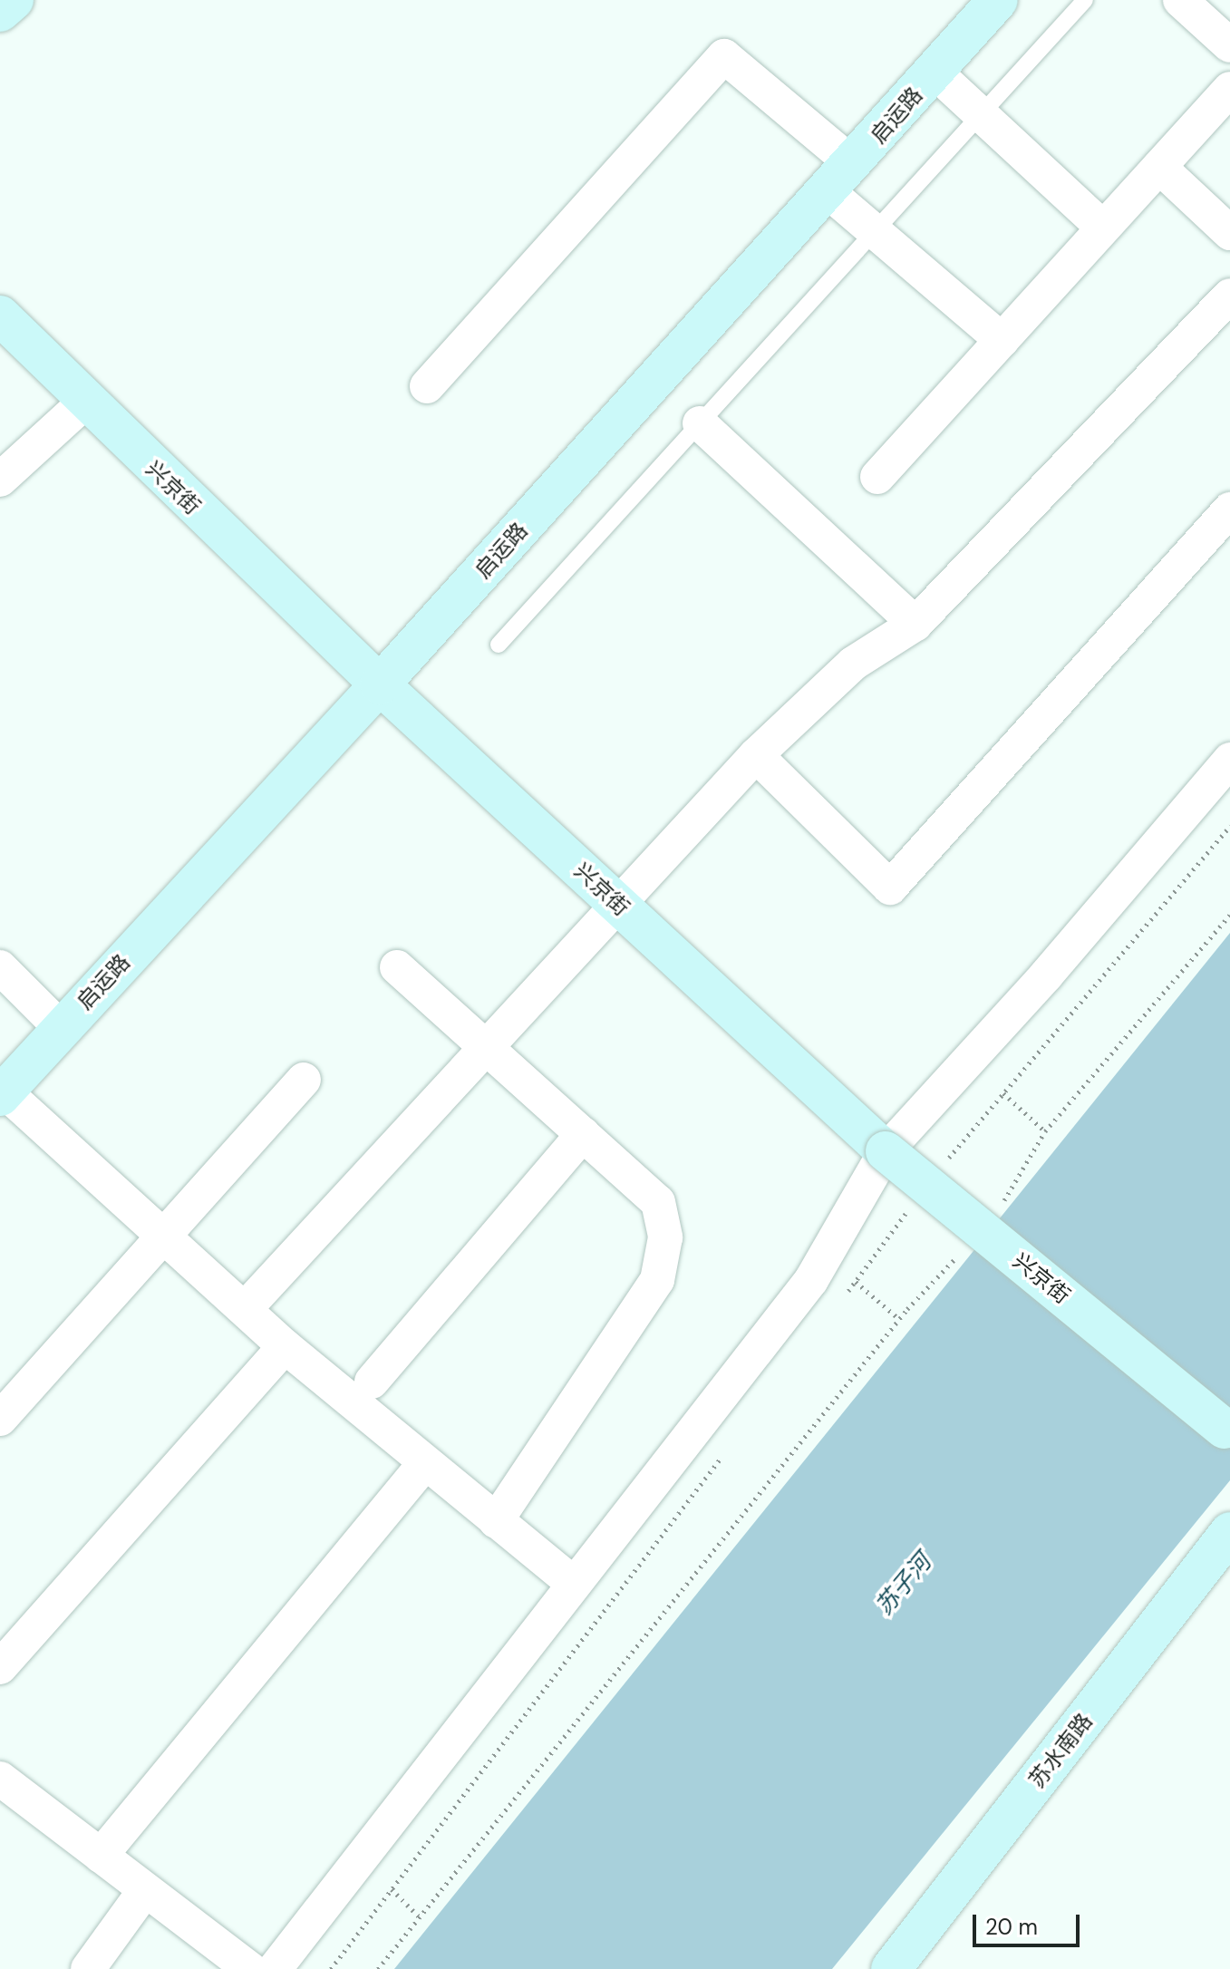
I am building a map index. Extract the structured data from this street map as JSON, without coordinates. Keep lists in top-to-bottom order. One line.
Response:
{"streets":{"street":["启运路","兴京街","苏水南路"]},"crossings":[["启运路","兴京街"]],"water":["苏子河"],"scale_bar":"20 m"}
